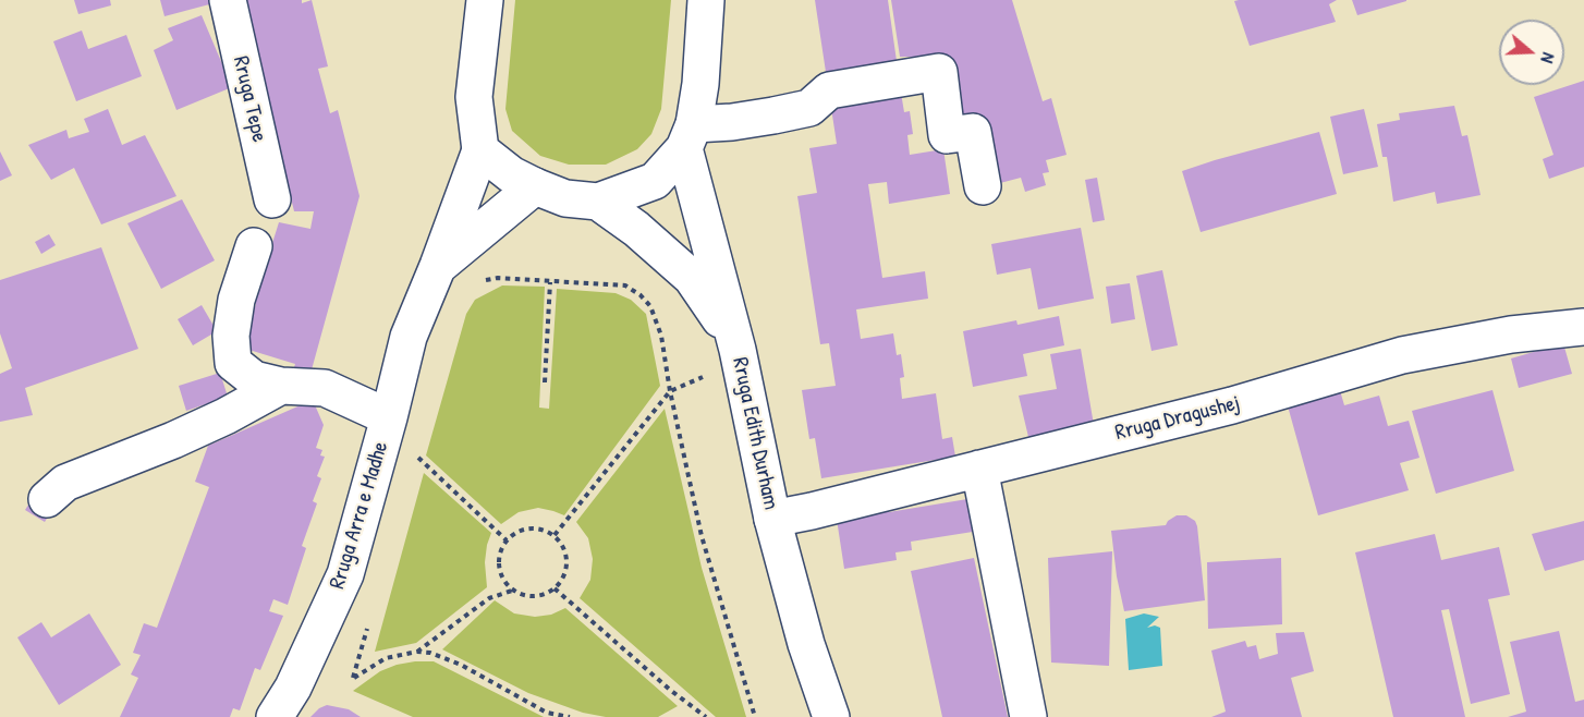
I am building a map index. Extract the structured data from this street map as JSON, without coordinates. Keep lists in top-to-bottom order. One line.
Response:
{"streets":{"street":["Rruga Tepe","Rruga Dragushej","Rruga Edith Durham","Rruga Arra e Madhe"]},"crossings":[["Rruga Dragushej","Rruga Edith Durham"]],"north":"right"}
